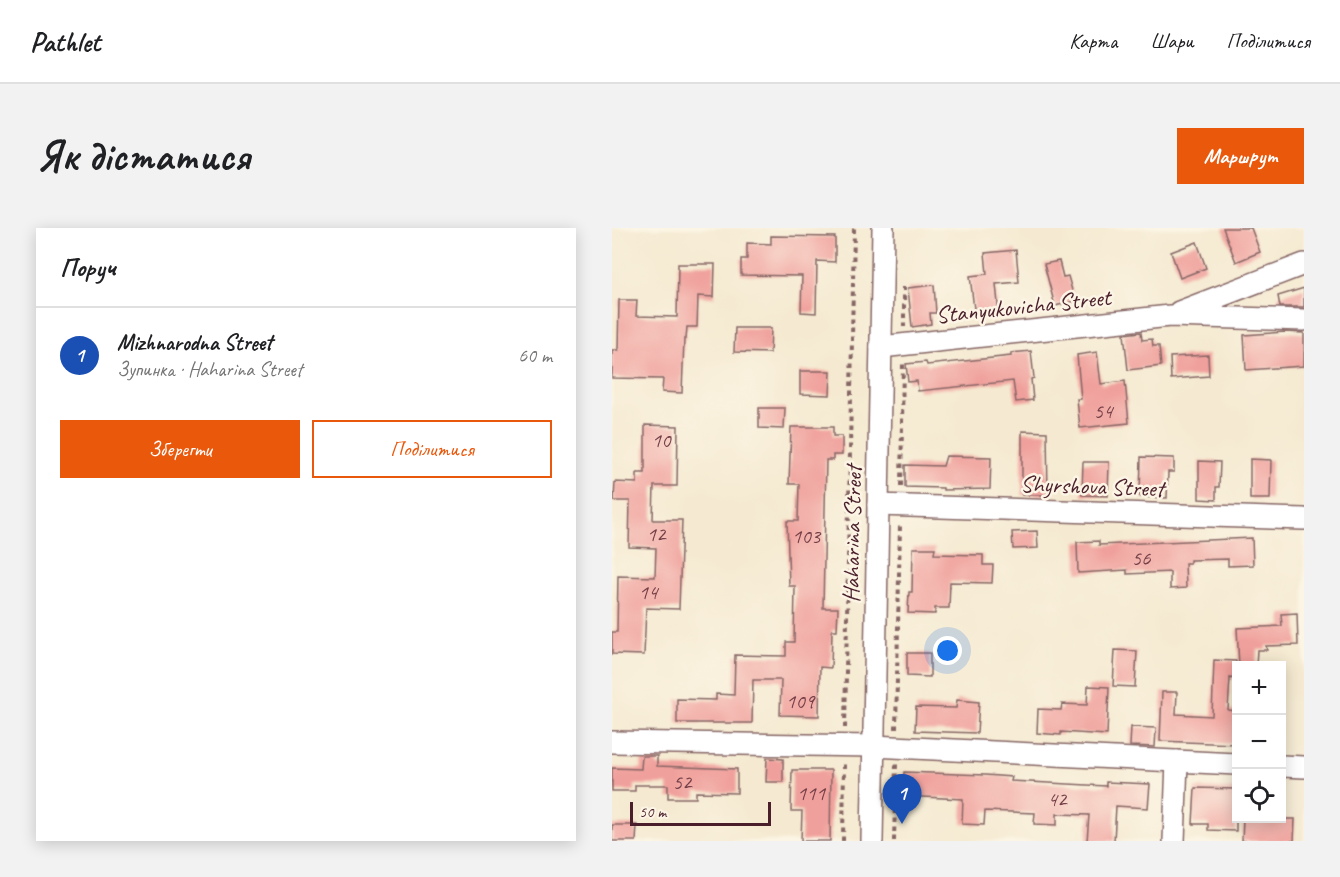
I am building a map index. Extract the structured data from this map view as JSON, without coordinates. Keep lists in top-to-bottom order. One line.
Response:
{"streets":{"street":["Stanyukovicha Street","Shyrshova Street","Haharina Street"]},"crossings":[["Stanyukovicha Street","Haharina Street"],["Shyrshova Street","Haharina Street"]],"house_numbers":["54","10","12","103","56","14","109","52","111","42"],"scale_bar":"50 m","page":{"header":"Pathlet","nav":["Карта","Шари","Поділитися"],"buttons":["Маршрут",["Зберегти","Поділитися"]],"title":"Як дістатися","heading":"Поруч","list":[{"mark":"1","name":"Mizhnarodna Street","note":"Зупинка · Haharina Street","value":"60 m"}],"map_buttons":["+","−"],"pins":"1","scale":"50 m"}}
